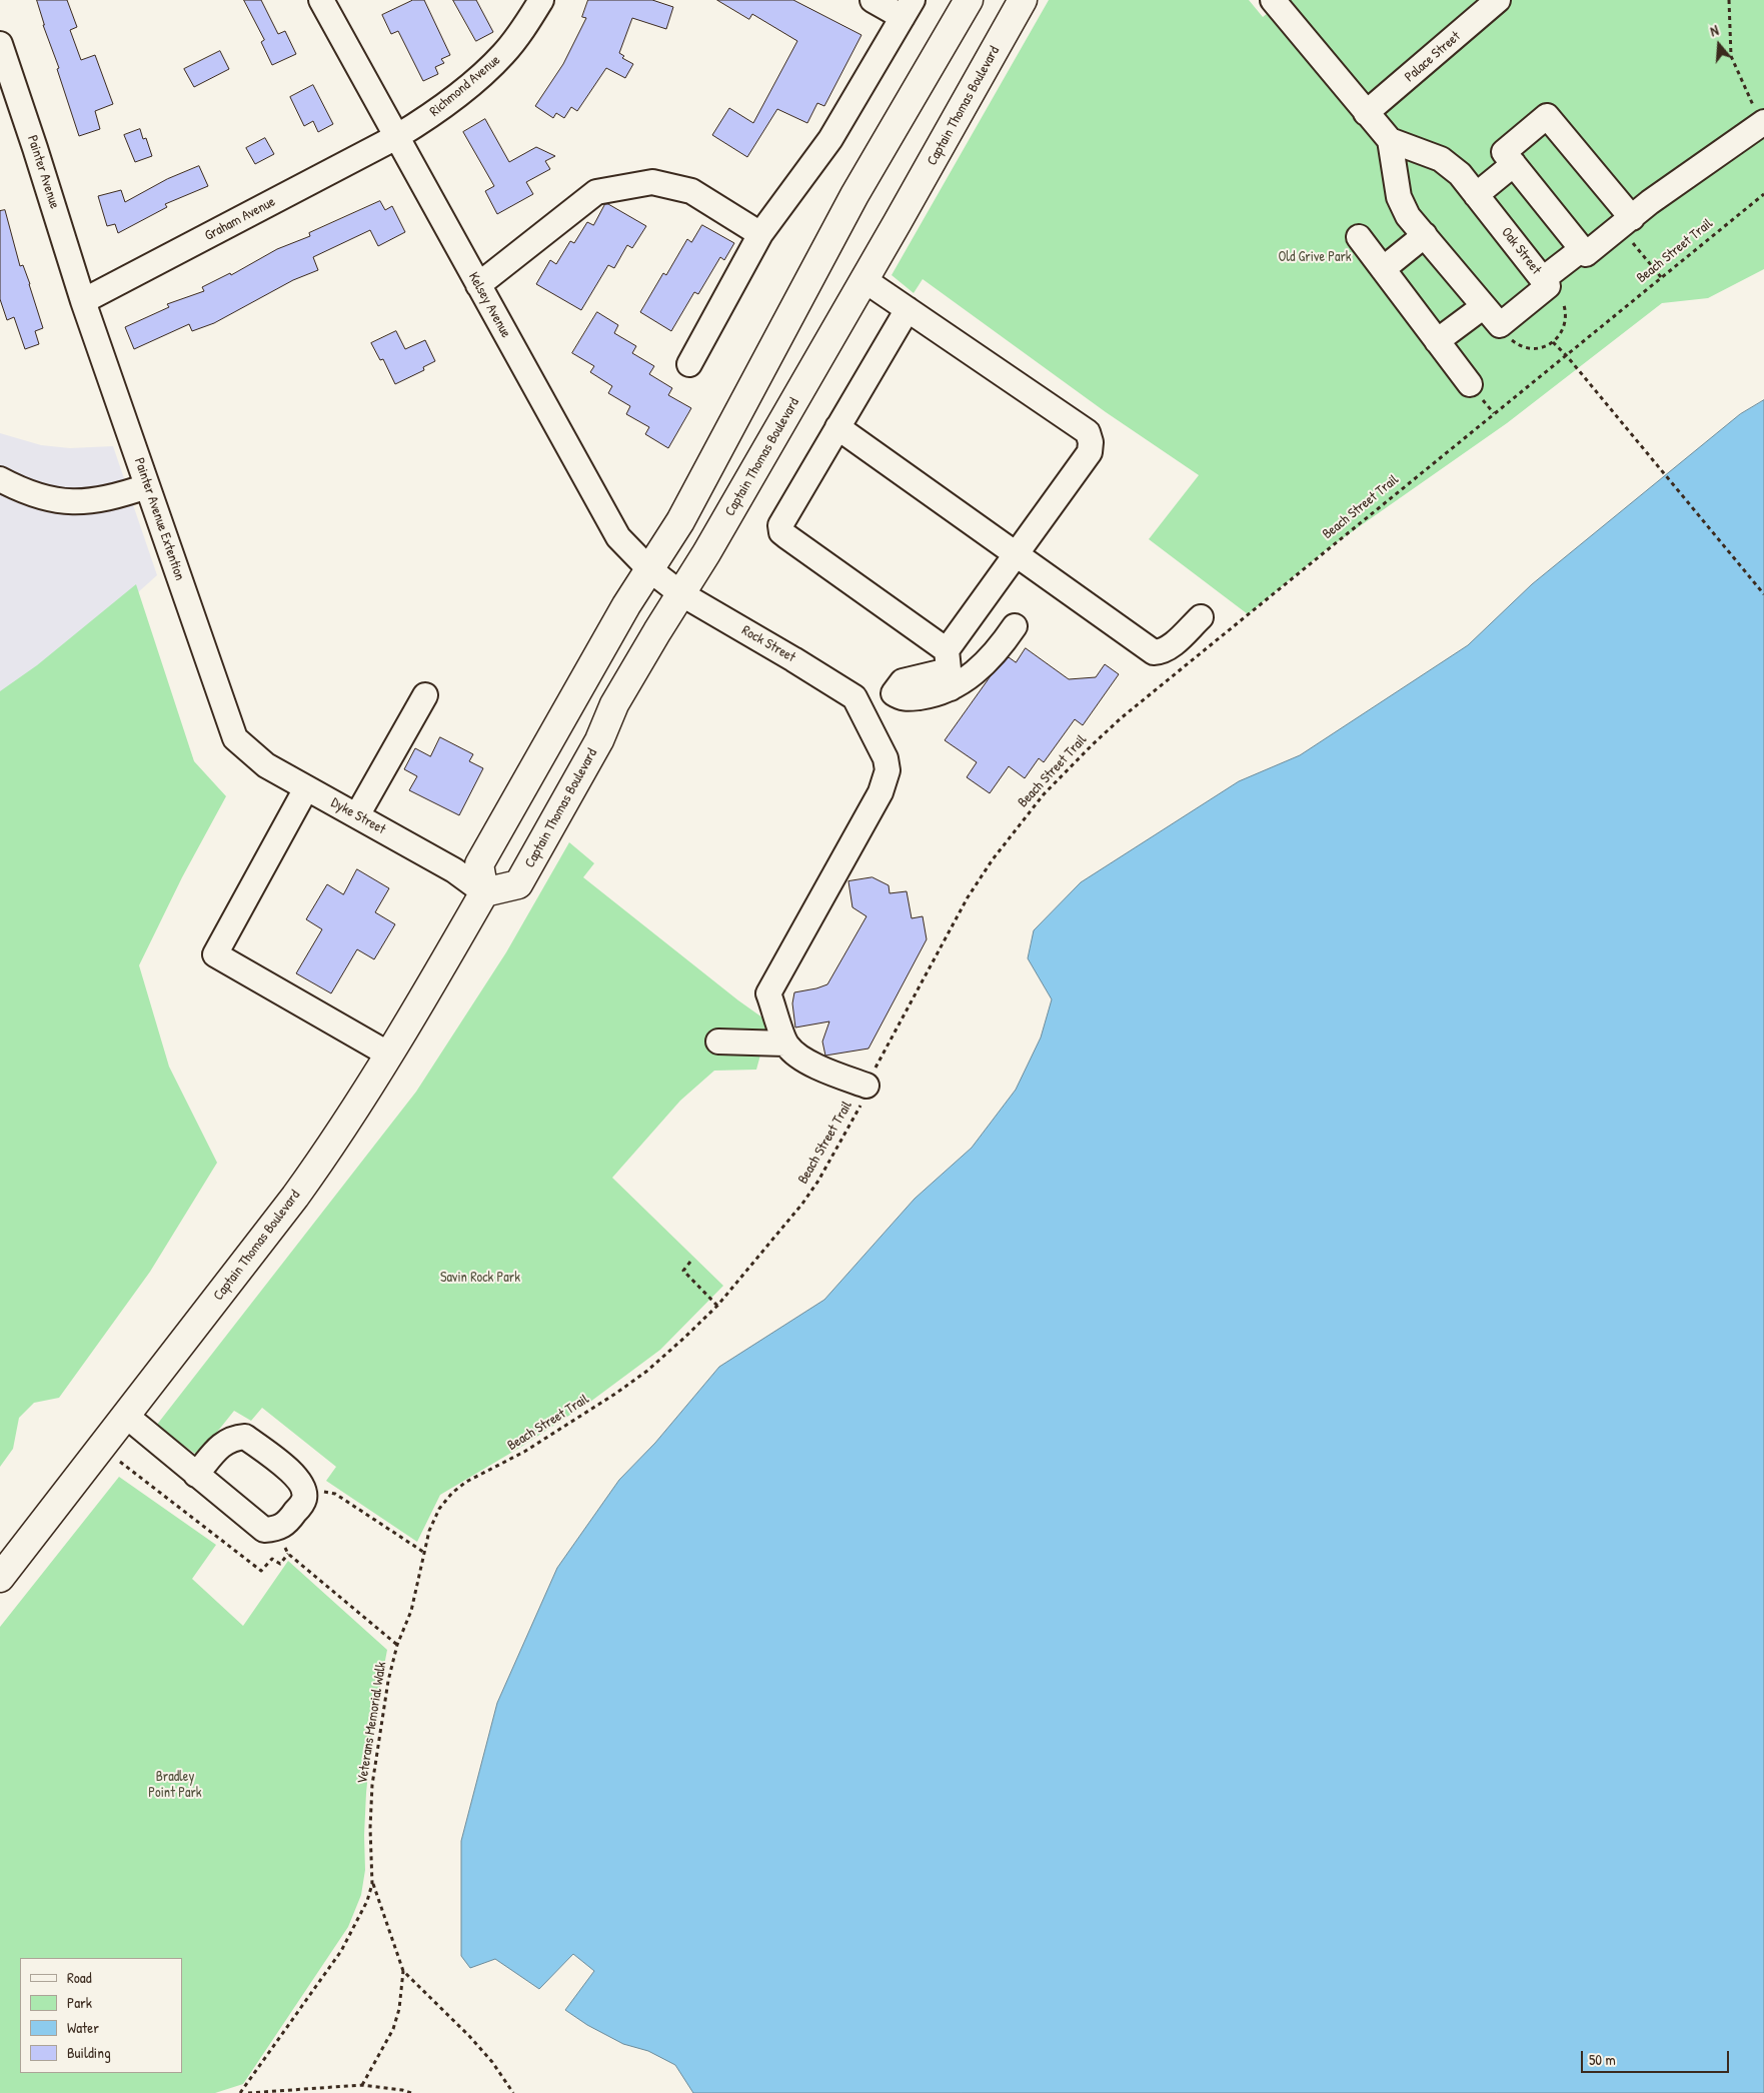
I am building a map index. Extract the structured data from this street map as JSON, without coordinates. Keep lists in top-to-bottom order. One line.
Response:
{"streets":{"main road":["Captain Thomas Boulevard"],"street":["Palace Street","Richmond Avenue","Painter Avenue","Graham Avenue","Oak Street","Kelsey Avenue","Painter Avenue Extention","Rock Street","Dyke Street"],"path":["Beach Street Trail","Veterans Memorial Walk"]},"crossings":[["Palace Street","Oak Street"],["Richmond Avenue","Graham Avenue"],["Richmond Avenue","Kelsey Avenue"],["Captain Thomas Boulevard","Kelsey Avenue"],["Captain Thomas Boulevard","Rock Street"],["Captain Thomas Boulevard","Dyke Street"],["Painter Avenue","Graham Avenue"],["Painter Avenue","Painter Avenue Extention"],["Graham Avenue","Kelsey Avenue"],["Graham Avenue","Painter Avenue Extention"],["Beach Street Trail","Veterans Memorial Walk"],["Kelsey Avenue","Rock Street"],["Painter Avenue Extention","Dyke Street"]],"parks":["Old Grive Park","Savin Rock Park","Bradley Point Park"],"legend":["Road","Park","Water","Building"],"scale_bar":"50 m","north":"top"}
